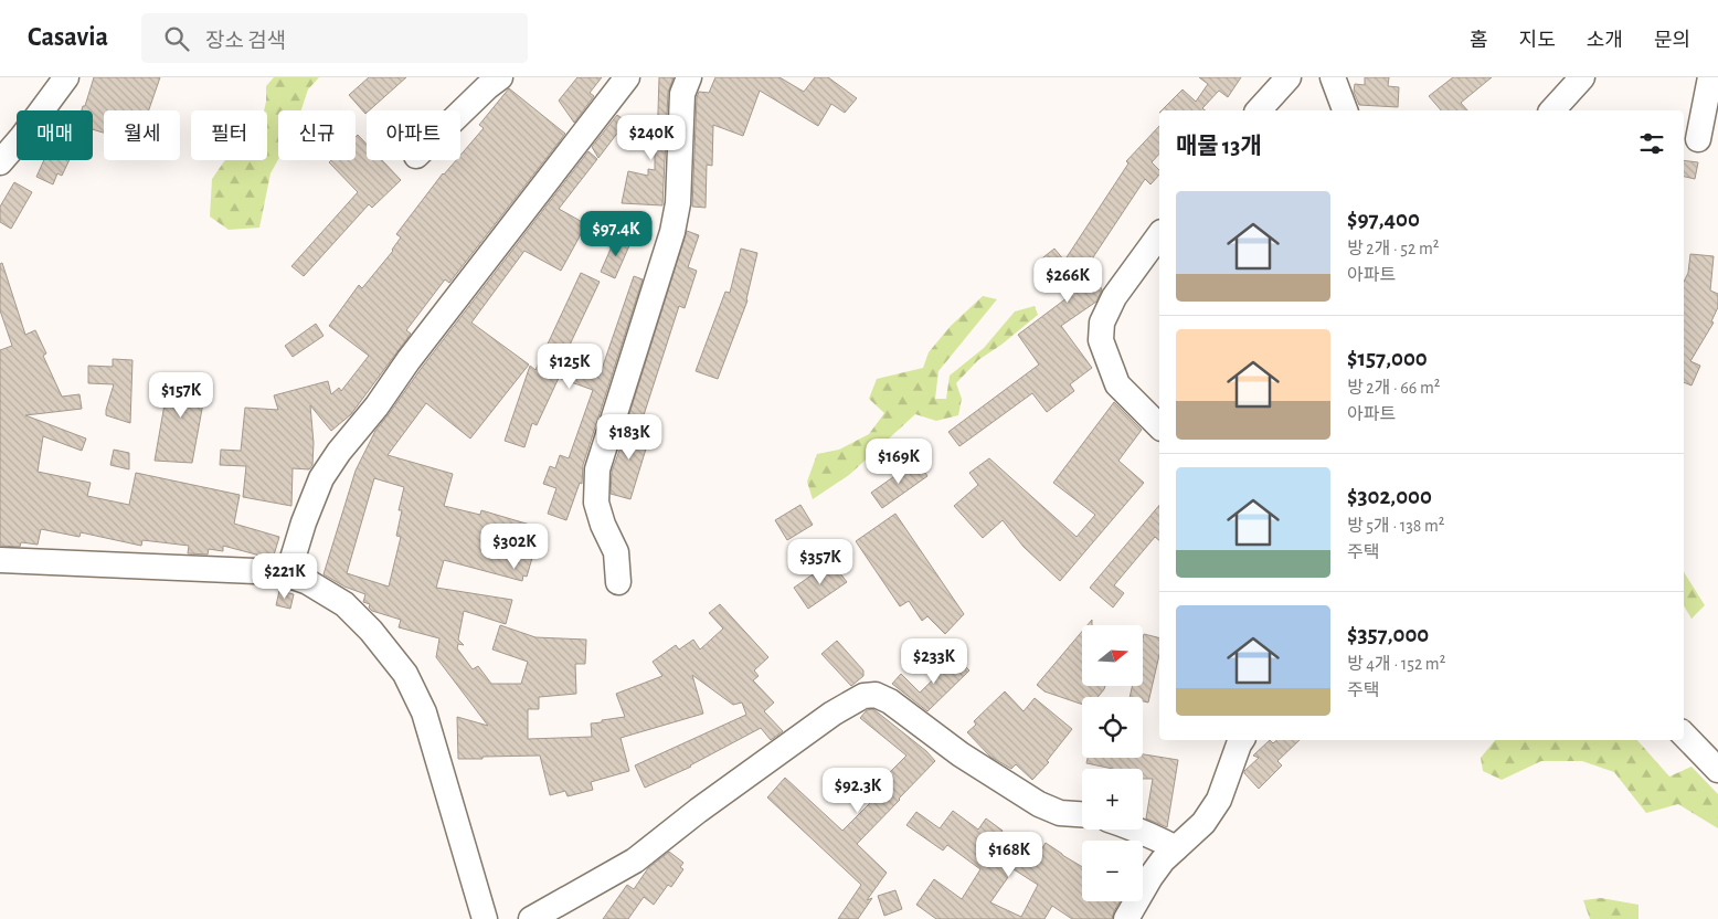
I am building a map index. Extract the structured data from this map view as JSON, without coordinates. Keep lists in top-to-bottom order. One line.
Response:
{"north":"right","page":{"header":"Casavia","search":"장소 검색","nav":["홈","지도","소개","문의"],"chip":["매매","월세","필터","신규","아파트"],"heading":"매물 13개","price":["$240K","$97.4K","$266K","$125K","$157K","$183K","$169K","$302K","$357K","$221K","$233K","$92.3K","$168K"],"list":[{"name":"$97,400","note":"방 2개 · 52 m² · 아파트"},{"name":"$157,000","note":"방 2개 · 66 m² · 아파트"},{"name":"$302,000","note":"방 5개 · 138 m² · 주택"},{"name":"$357,000","note":"방 4개 · 152 m² · 주택"}],"map_buttons":["+","−"]}}
